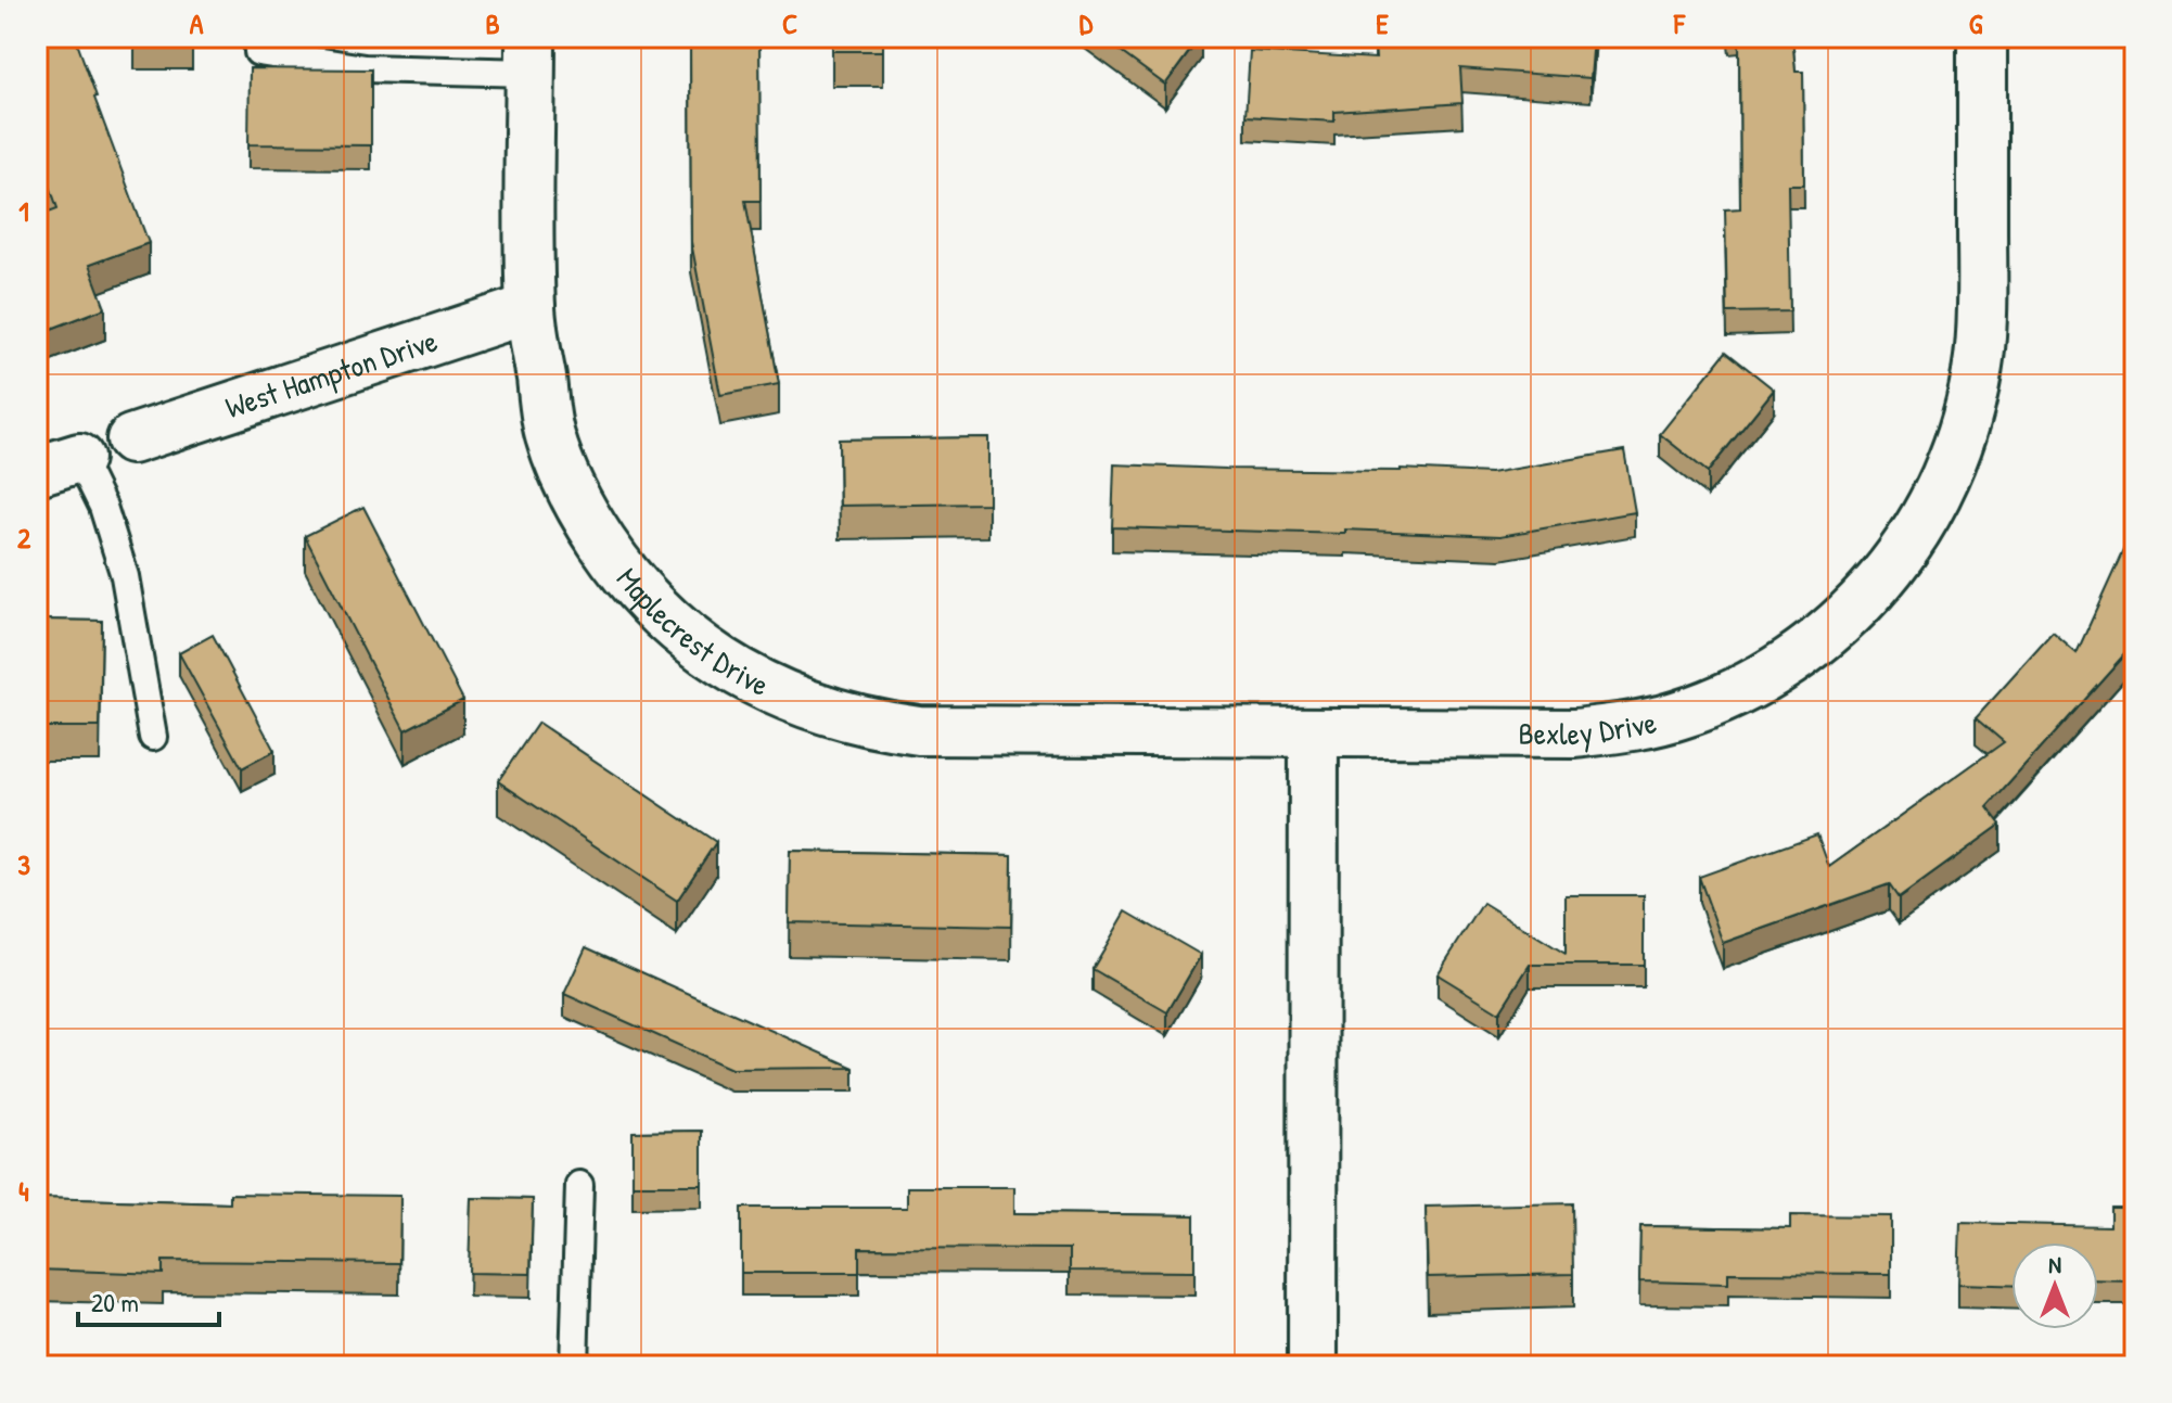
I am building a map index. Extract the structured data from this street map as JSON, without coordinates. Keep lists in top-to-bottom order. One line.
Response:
{"streets":{"street":["West Hampton Drive","Maplecrest Drive","Bexley Drive"]},"crossings":[["West Hampton Drive","Maplecrest Drive"],["Maplecrest Drive","Bexley Drive"]],"scale_bar":"20 m","north":"top","grid":{"columns":["A","B","C","D","E","F","G"],"rows":["1","2","3","4"]}}
